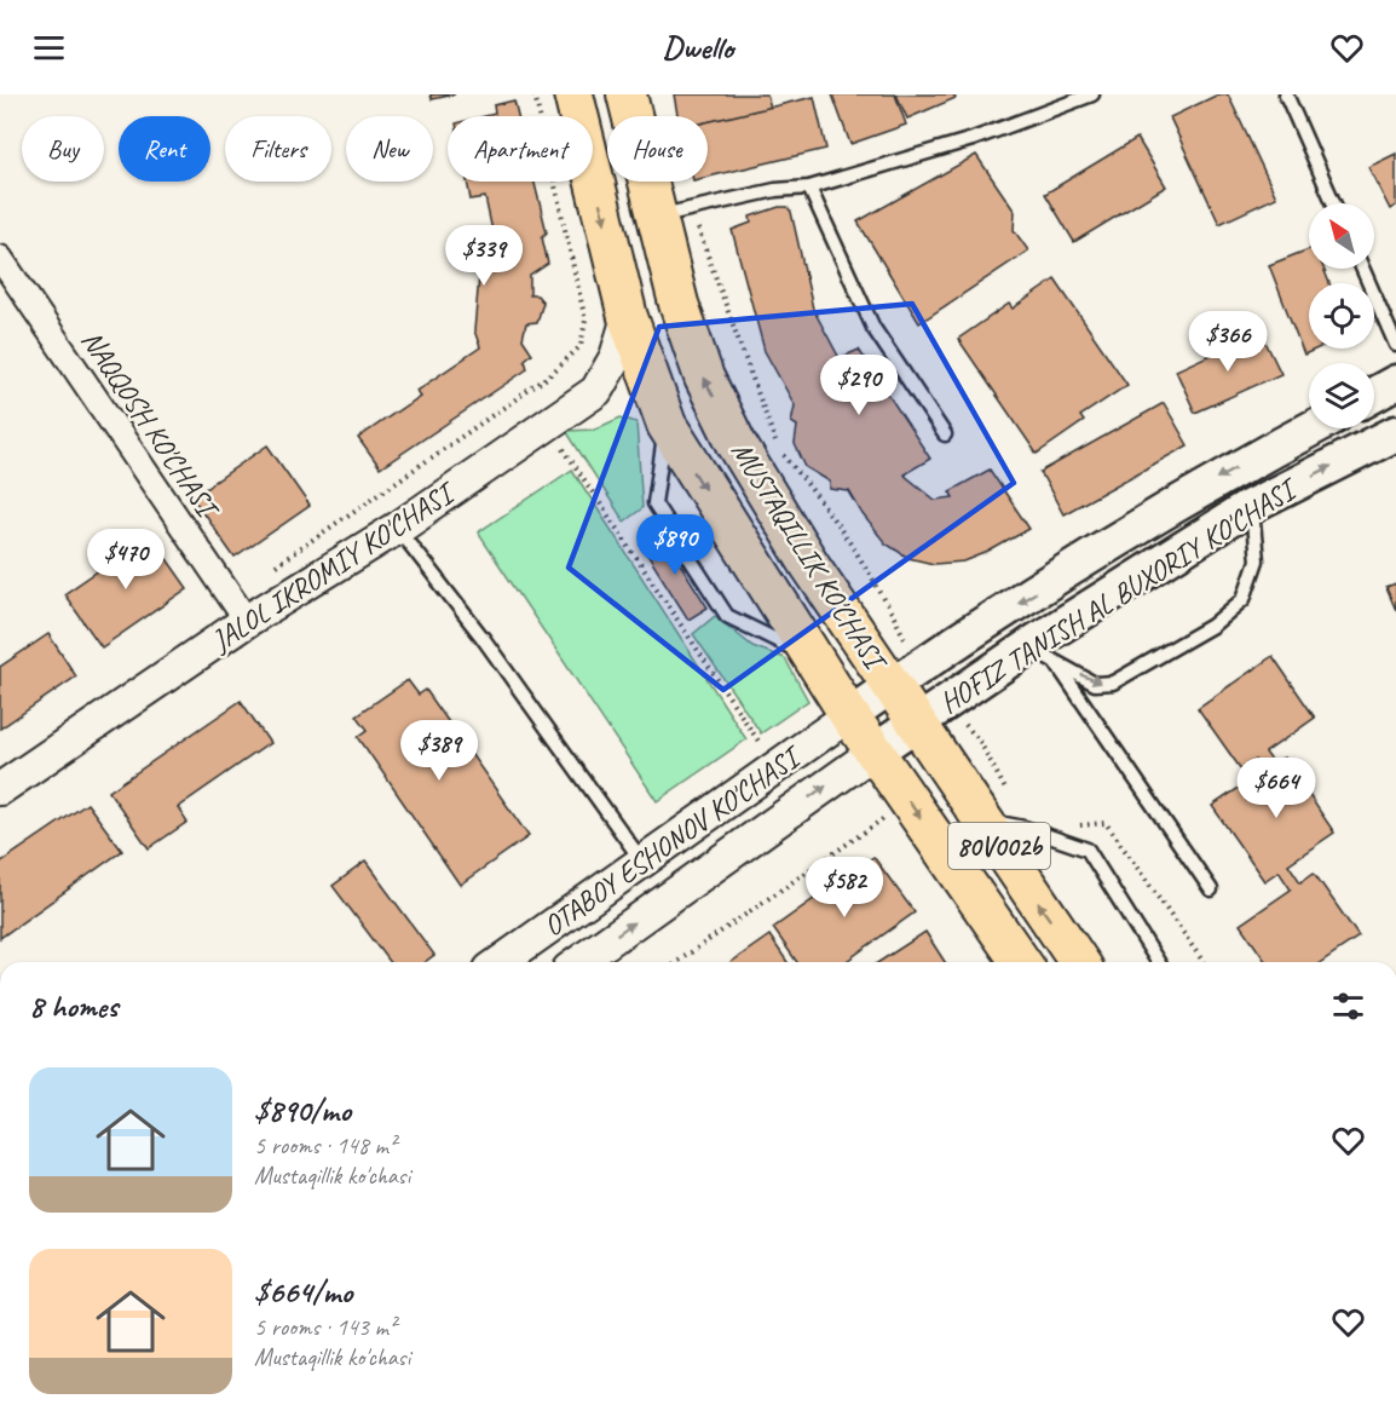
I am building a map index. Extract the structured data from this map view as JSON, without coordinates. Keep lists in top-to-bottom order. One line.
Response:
{"streets":{"main road":["MUSTAQILLIK KO'CHASI","HOFIZ TANISH AL BUXORIY KO'CHASI","80V002b"],"street":["NAQQOSH KO'CHASI","JALOL IKROMIY KO'CHASI","OTABOY ESHONOV KO'CHASI"]},"crossings":[["NAQQOSH KO'CHASI","JALOL IKROMIY KO'CHASI"],["MUSTAQILLIK KO'CHASI","JALOL IKROMIY KO'CHASI"],["MUSTAQILLIK KO'CHASI","HOFIZ TANISH AL BUXORIY KO'CHASI"],["MUSTAQILLIK KO'CHASI","OTABOY ESHONOV KO'CHASI"],["HOFIZ TANISH AL BUXORIY KO'CHASI","OTABOY ESHONOV KO'CHASI"]],"north":"top left","page":{"header":"Dwello","chip":["Buy","Rent","Filters","New","Apartment","House"],"price":["$339","$366","$290","$890","$470","$389","$664","$582"],"heading":"8 homes","list":[{"name":"$890/mo","note":"5 rooms · 148 m² · Mustaqillik ko'chasi"},{"name":"$664/mo","note":"5 rooms · 143 m² · Mustaqillik ko'chasi"}]}}
